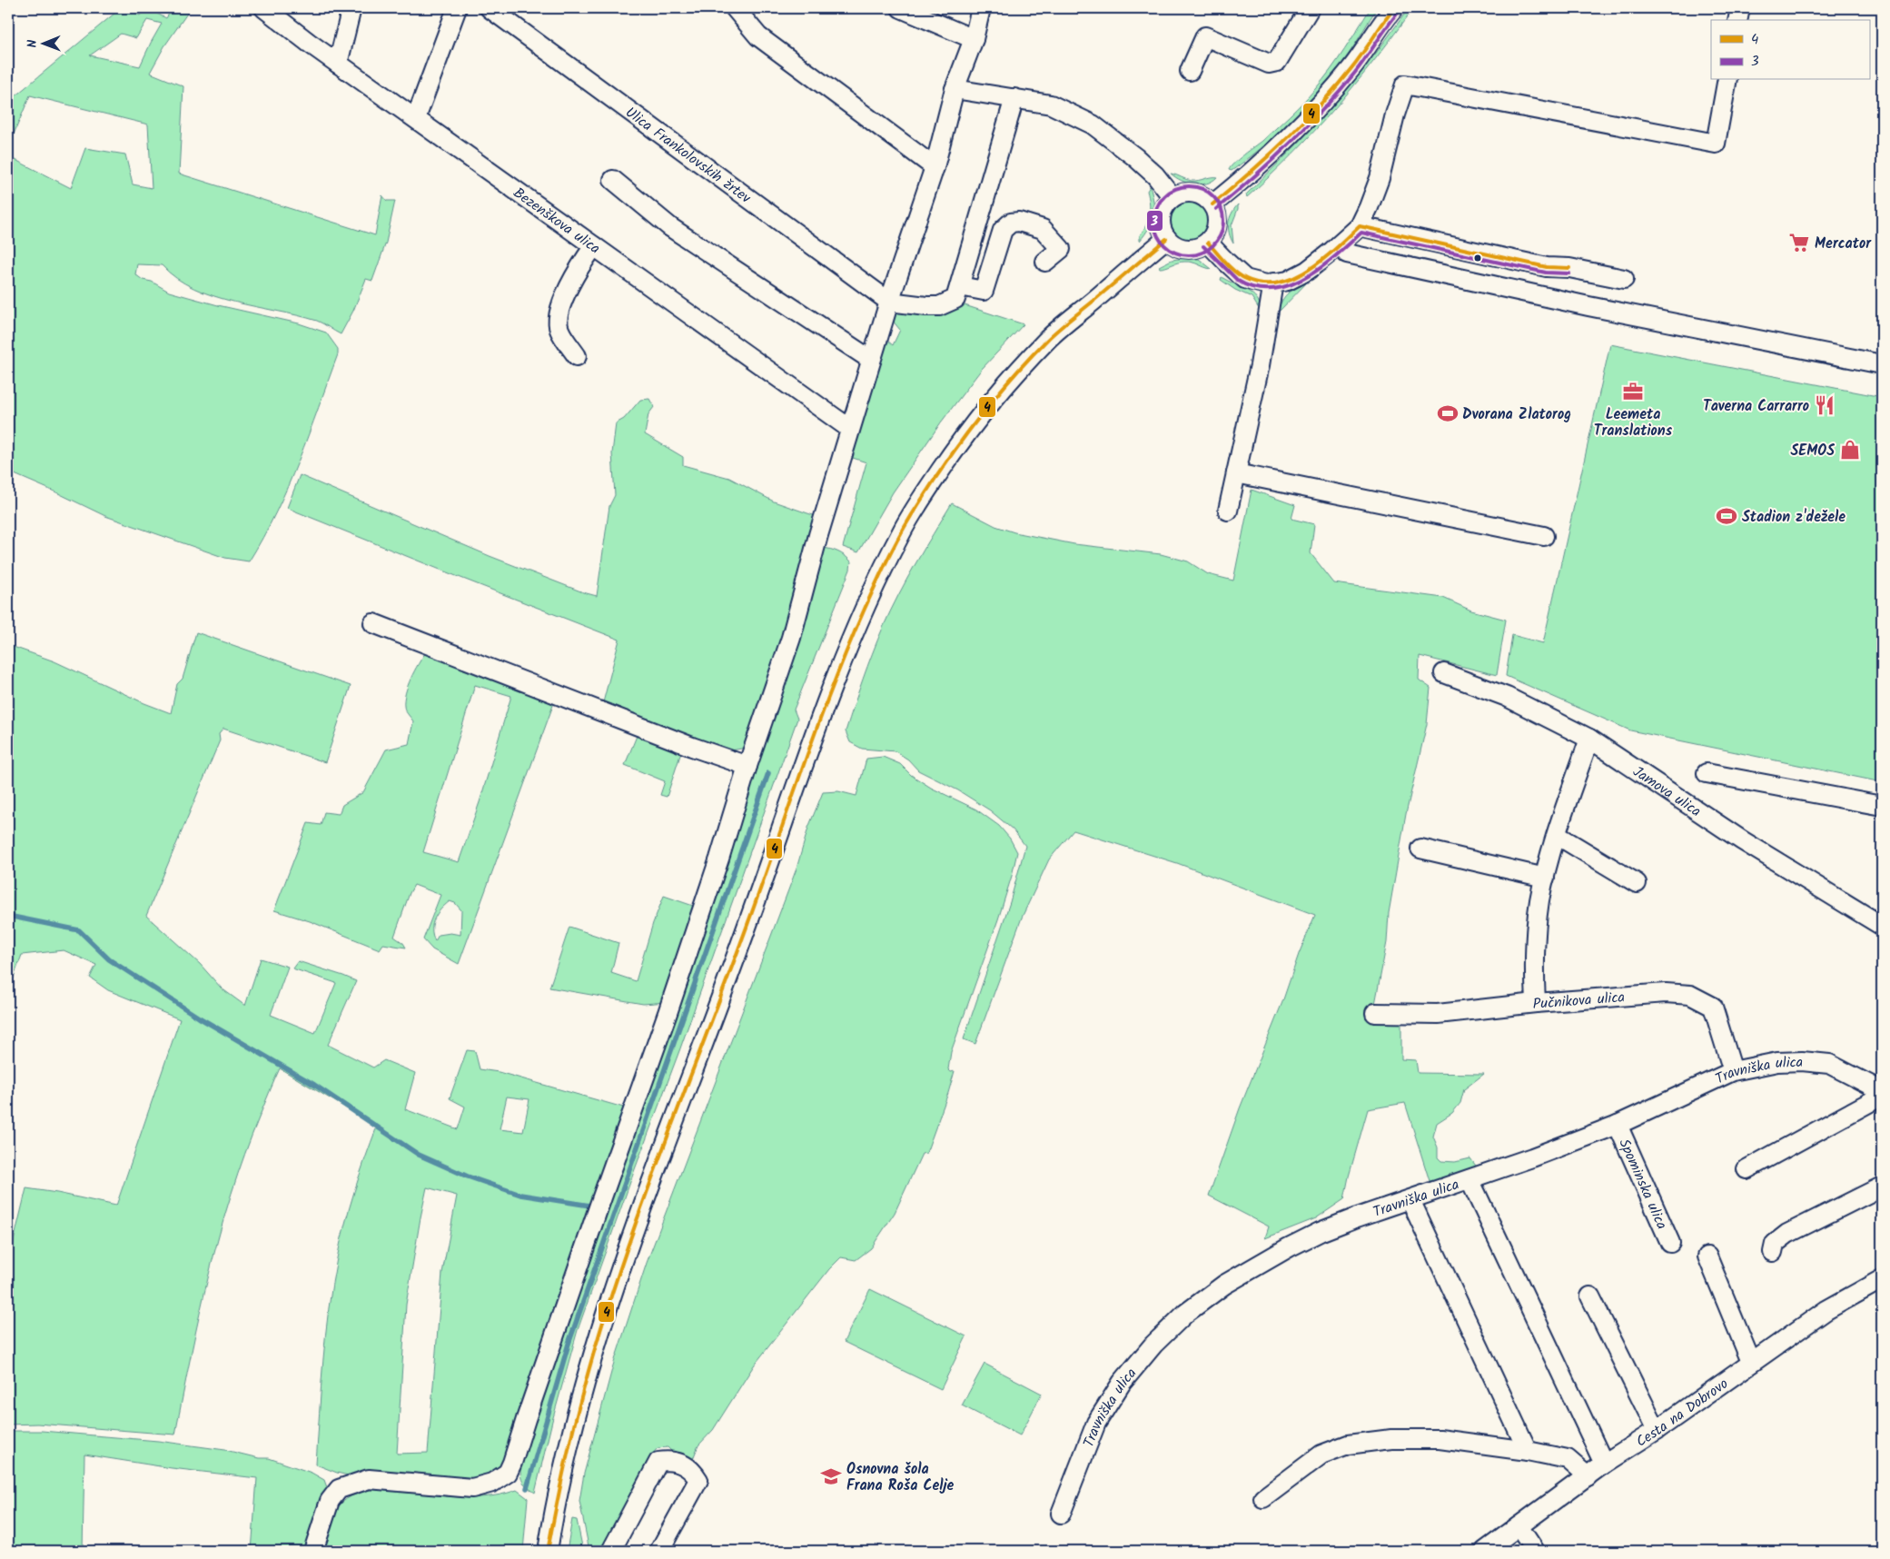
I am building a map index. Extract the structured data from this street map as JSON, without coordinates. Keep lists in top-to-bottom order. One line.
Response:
{"streets":{"street":["Ulica Frankolovskih žrtev","Bezenškova ulica","Jamova ulica","Pučnikova ulica","Travniška ulica","Spominska ulica","Cesta na Dobrovo"]},"crossings":[["Pučnikova ulica","Travniška ulica"],["Travniška ulica","Spominska ulica"]],"places":{"supermarket":["Mercator"],"office":["Leemeta Translations"],"restaurant":["Taverna Carrarro"],"sports":["Dvorana Zlatorog","Stadion z'dežele"],"shop":["SEMOS"],"school or university":["Osnovna šola Frana Roša Celje"]},"lines":["transit line 4","transit line 3"],"legend":["4","3"],"north":"left"}
